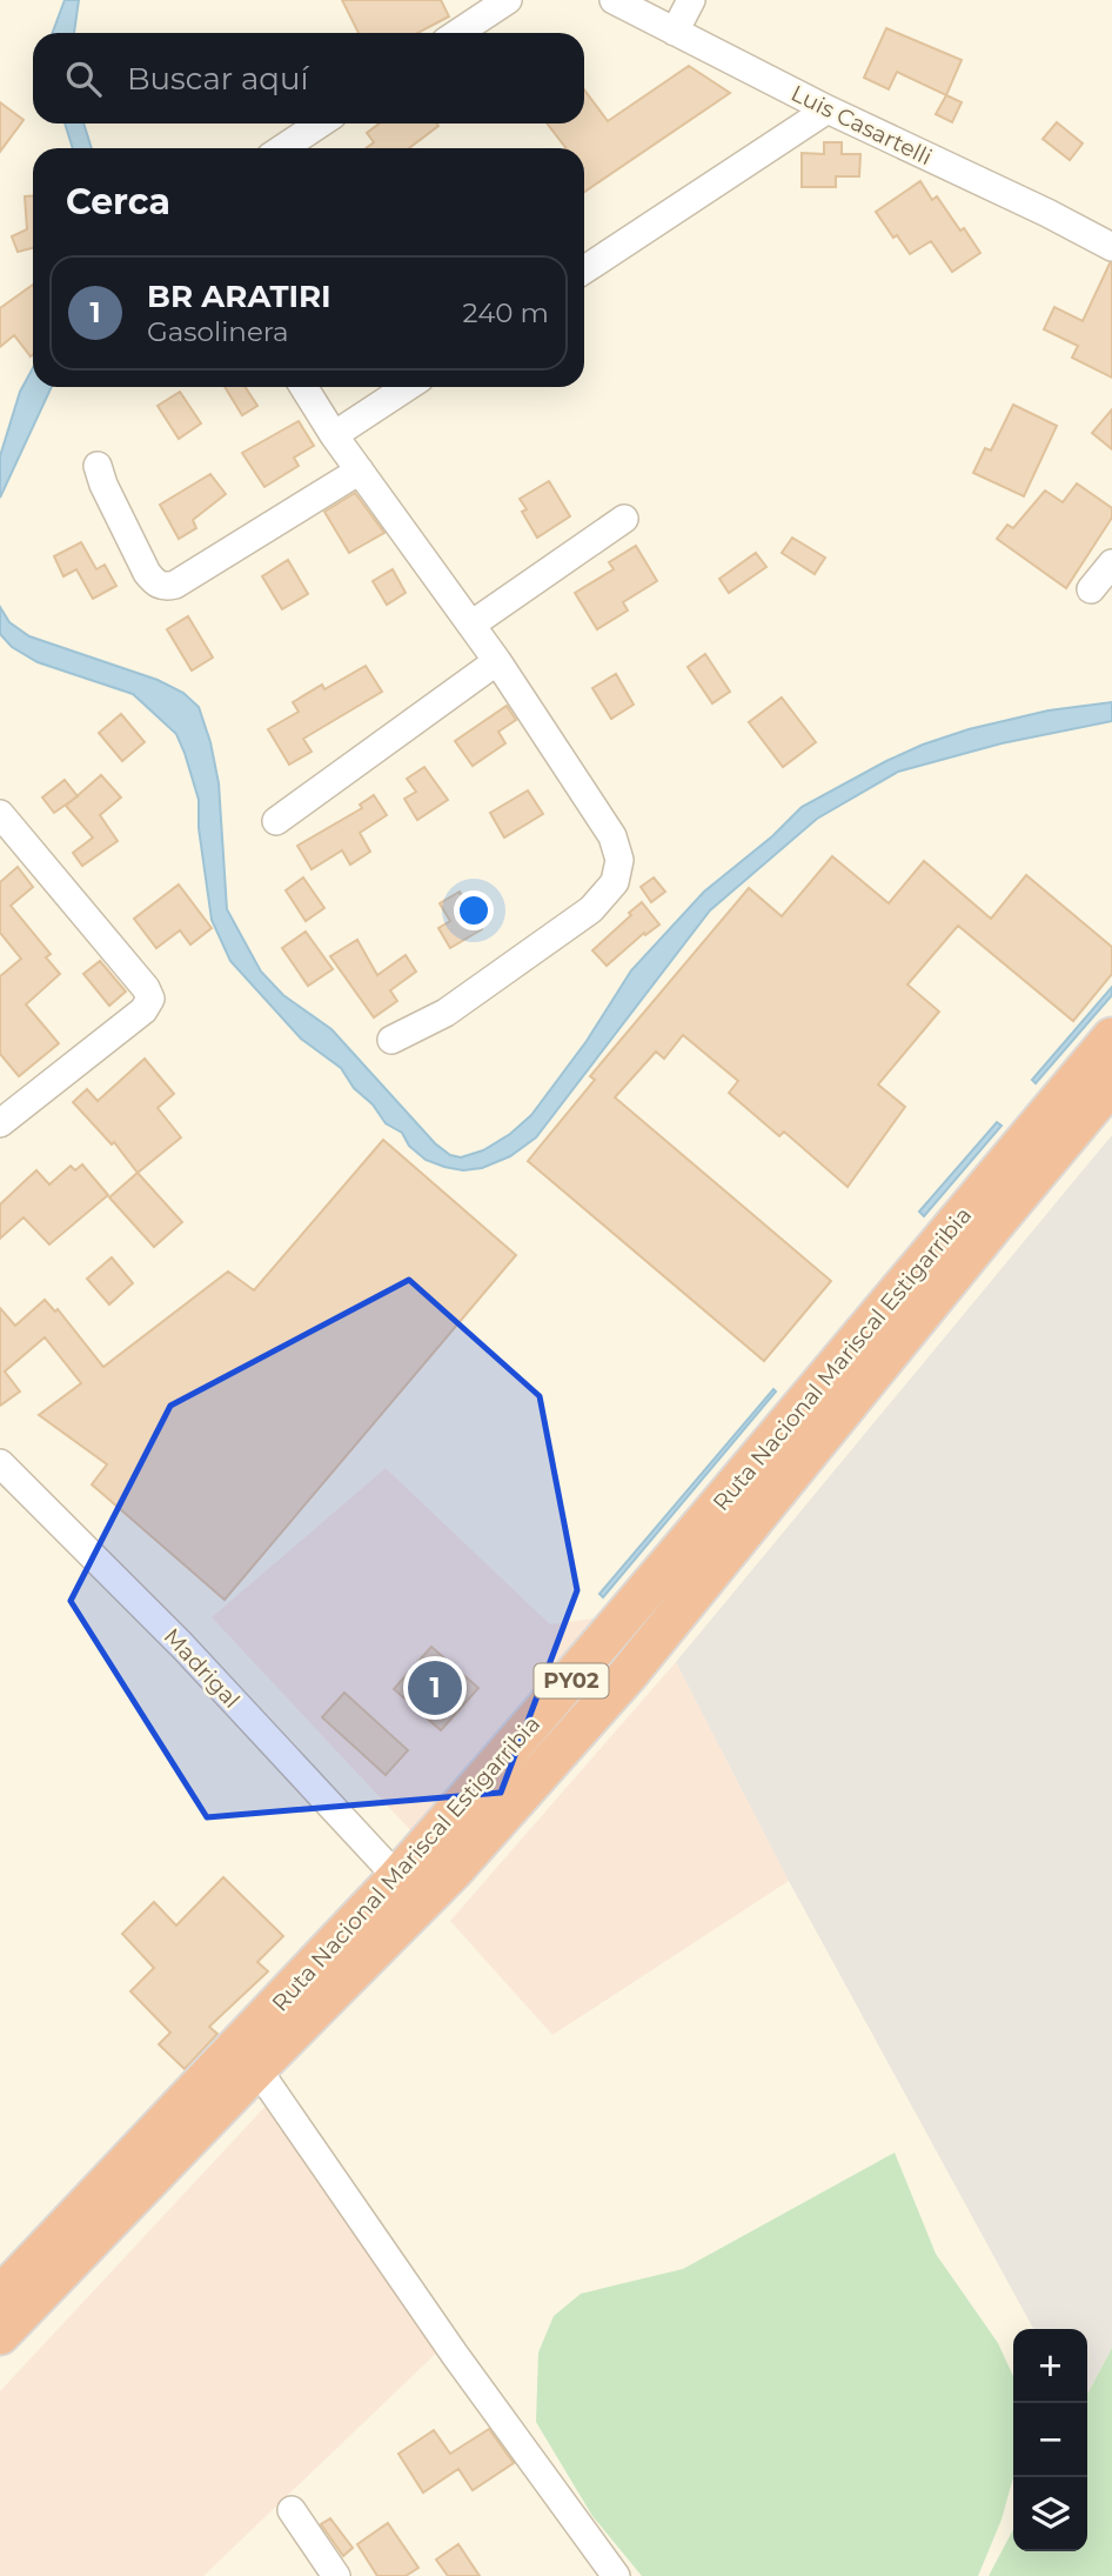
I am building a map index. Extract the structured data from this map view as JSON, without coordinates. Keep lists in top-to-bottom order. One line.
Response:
{"streets":{"highway":["Ruta Nacional Mariscal Estigarribia","PY02"],"street":["Luis Casartelli","Madrigal"]},"crossings":[["Ruta Nacional Mariscal Estigarribia","Madrigal"]],"page":{"search":"Buscar aquí","heading":"Cerca","list":[{"mark":"1","name":"BR ARATIRI","note":"Gasolinera","value":"240 m"}],"pins":"1","map_buttons":["+","−"]}}
